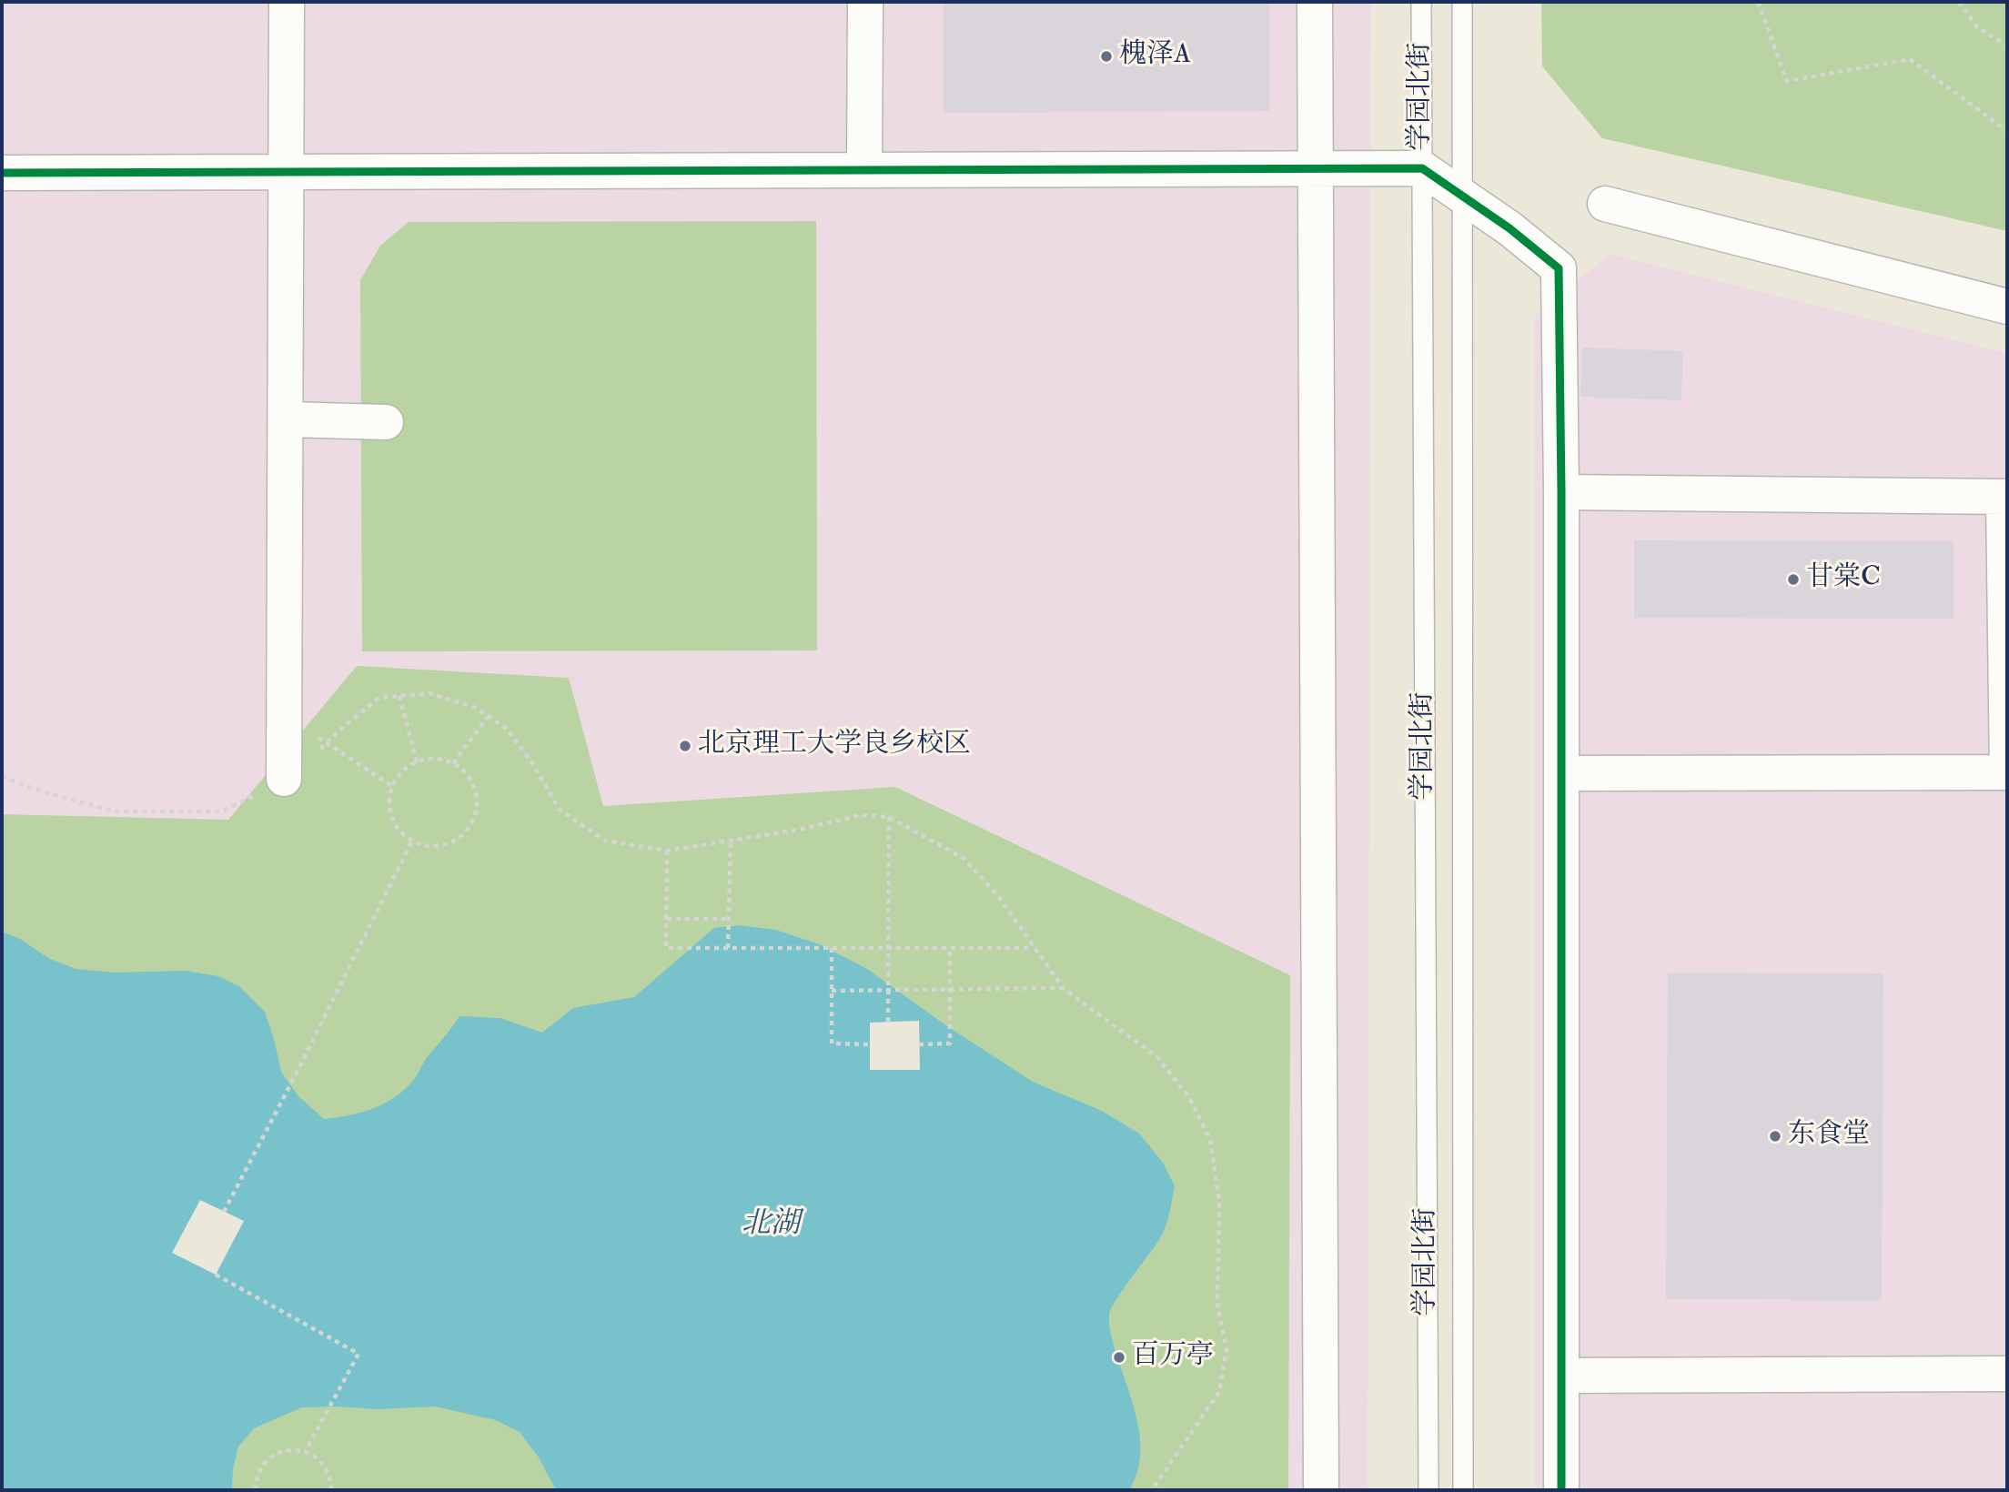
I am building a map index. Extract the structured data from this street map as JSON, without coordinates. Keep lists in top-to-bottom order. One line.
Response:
{"streets":{"lane":["学园北街"]},"water":["北湖"],"places":["槐泽A","甘棠C","北京理工大学良乡校区","东食堂","百万亭"]}
